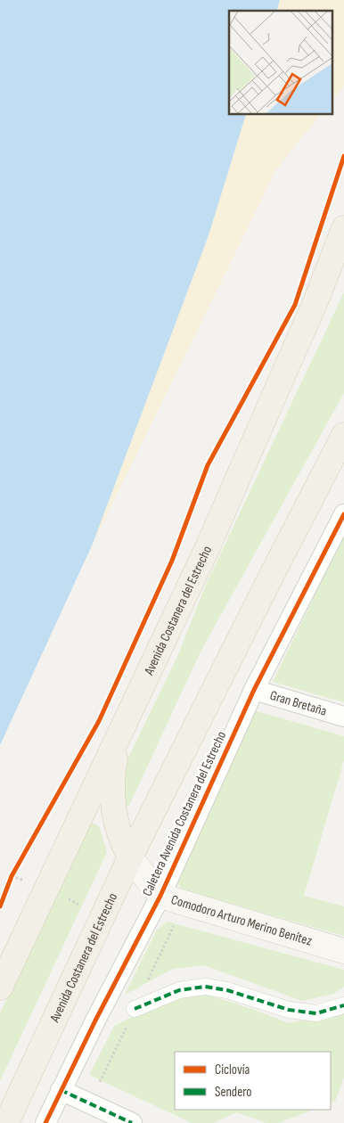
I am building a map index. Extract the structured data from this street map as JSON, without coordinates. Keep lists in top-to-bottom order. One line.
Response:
{"streets":{"main road":["Avenida Costanera del Estrecho","Comodoro Arturo Merino Benítez"],"street":["Gran Bretaña","Caletera Avenida Costanera del Estrecho"]},"crossings":[["Avenida Costanera del Estrecho","Comodoro Arturo Merino Benítez"],["Gran Bretaña","Caletera Avenida Costanera del Estrecho"],["Caletera Avenida Costanera del Estrecho","Comodoro Arturo Merino Benítez"]],"legend":["Ciclovía","Sendero"]}
